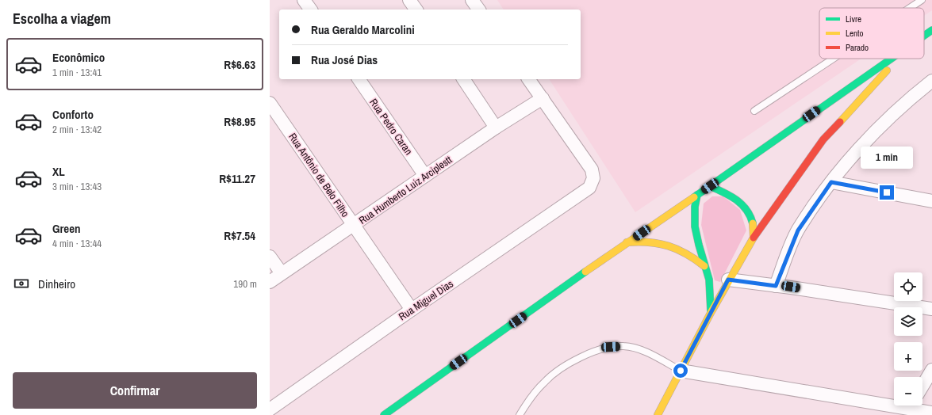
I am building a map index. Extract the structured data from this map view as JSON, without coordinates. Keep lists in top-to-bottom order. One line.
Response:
{"streets":{"street":["Rua Pedro Caran","Rua Antônio de Belo Filho","Rua Humberto Luiz Arciplestt","Rua Miguel Dias"]},"crossings":[["Rua Pedro Caran","Rua Humberto Luiz Arciplestt"],["Rua Antônio de Belo Filho","Rua Humberto Luiz Arciplestt"],["Rua Antônio de Belo Filho","Rua Miguel Dias"],["Rua Humberto Luiz Arciplestt","Rua Miguel Dias"]],"legend":["Livre","Lento","Parado"],"page":{"heading":"Escolha a viagem","banner":["Rua Geraldo Marcolini","Rua José Dias"],"list":[{"name":"Econômico","note":"1 min · 13:41","value":"R$6.63"},{"name":"Conforto","note":"2 min · 13:42","value":"R$8.95"},{"name":"XL","note":"3 min · 13:43","value":"R$11.27"},{"name":"Green","note":"4 min · 13:44","value":"R$7.54"}],"bubble":"1 min","pay":["Dinheiro","190 m"],"map_buttons":["+","−"],"buttons":"Confirmar"}}
